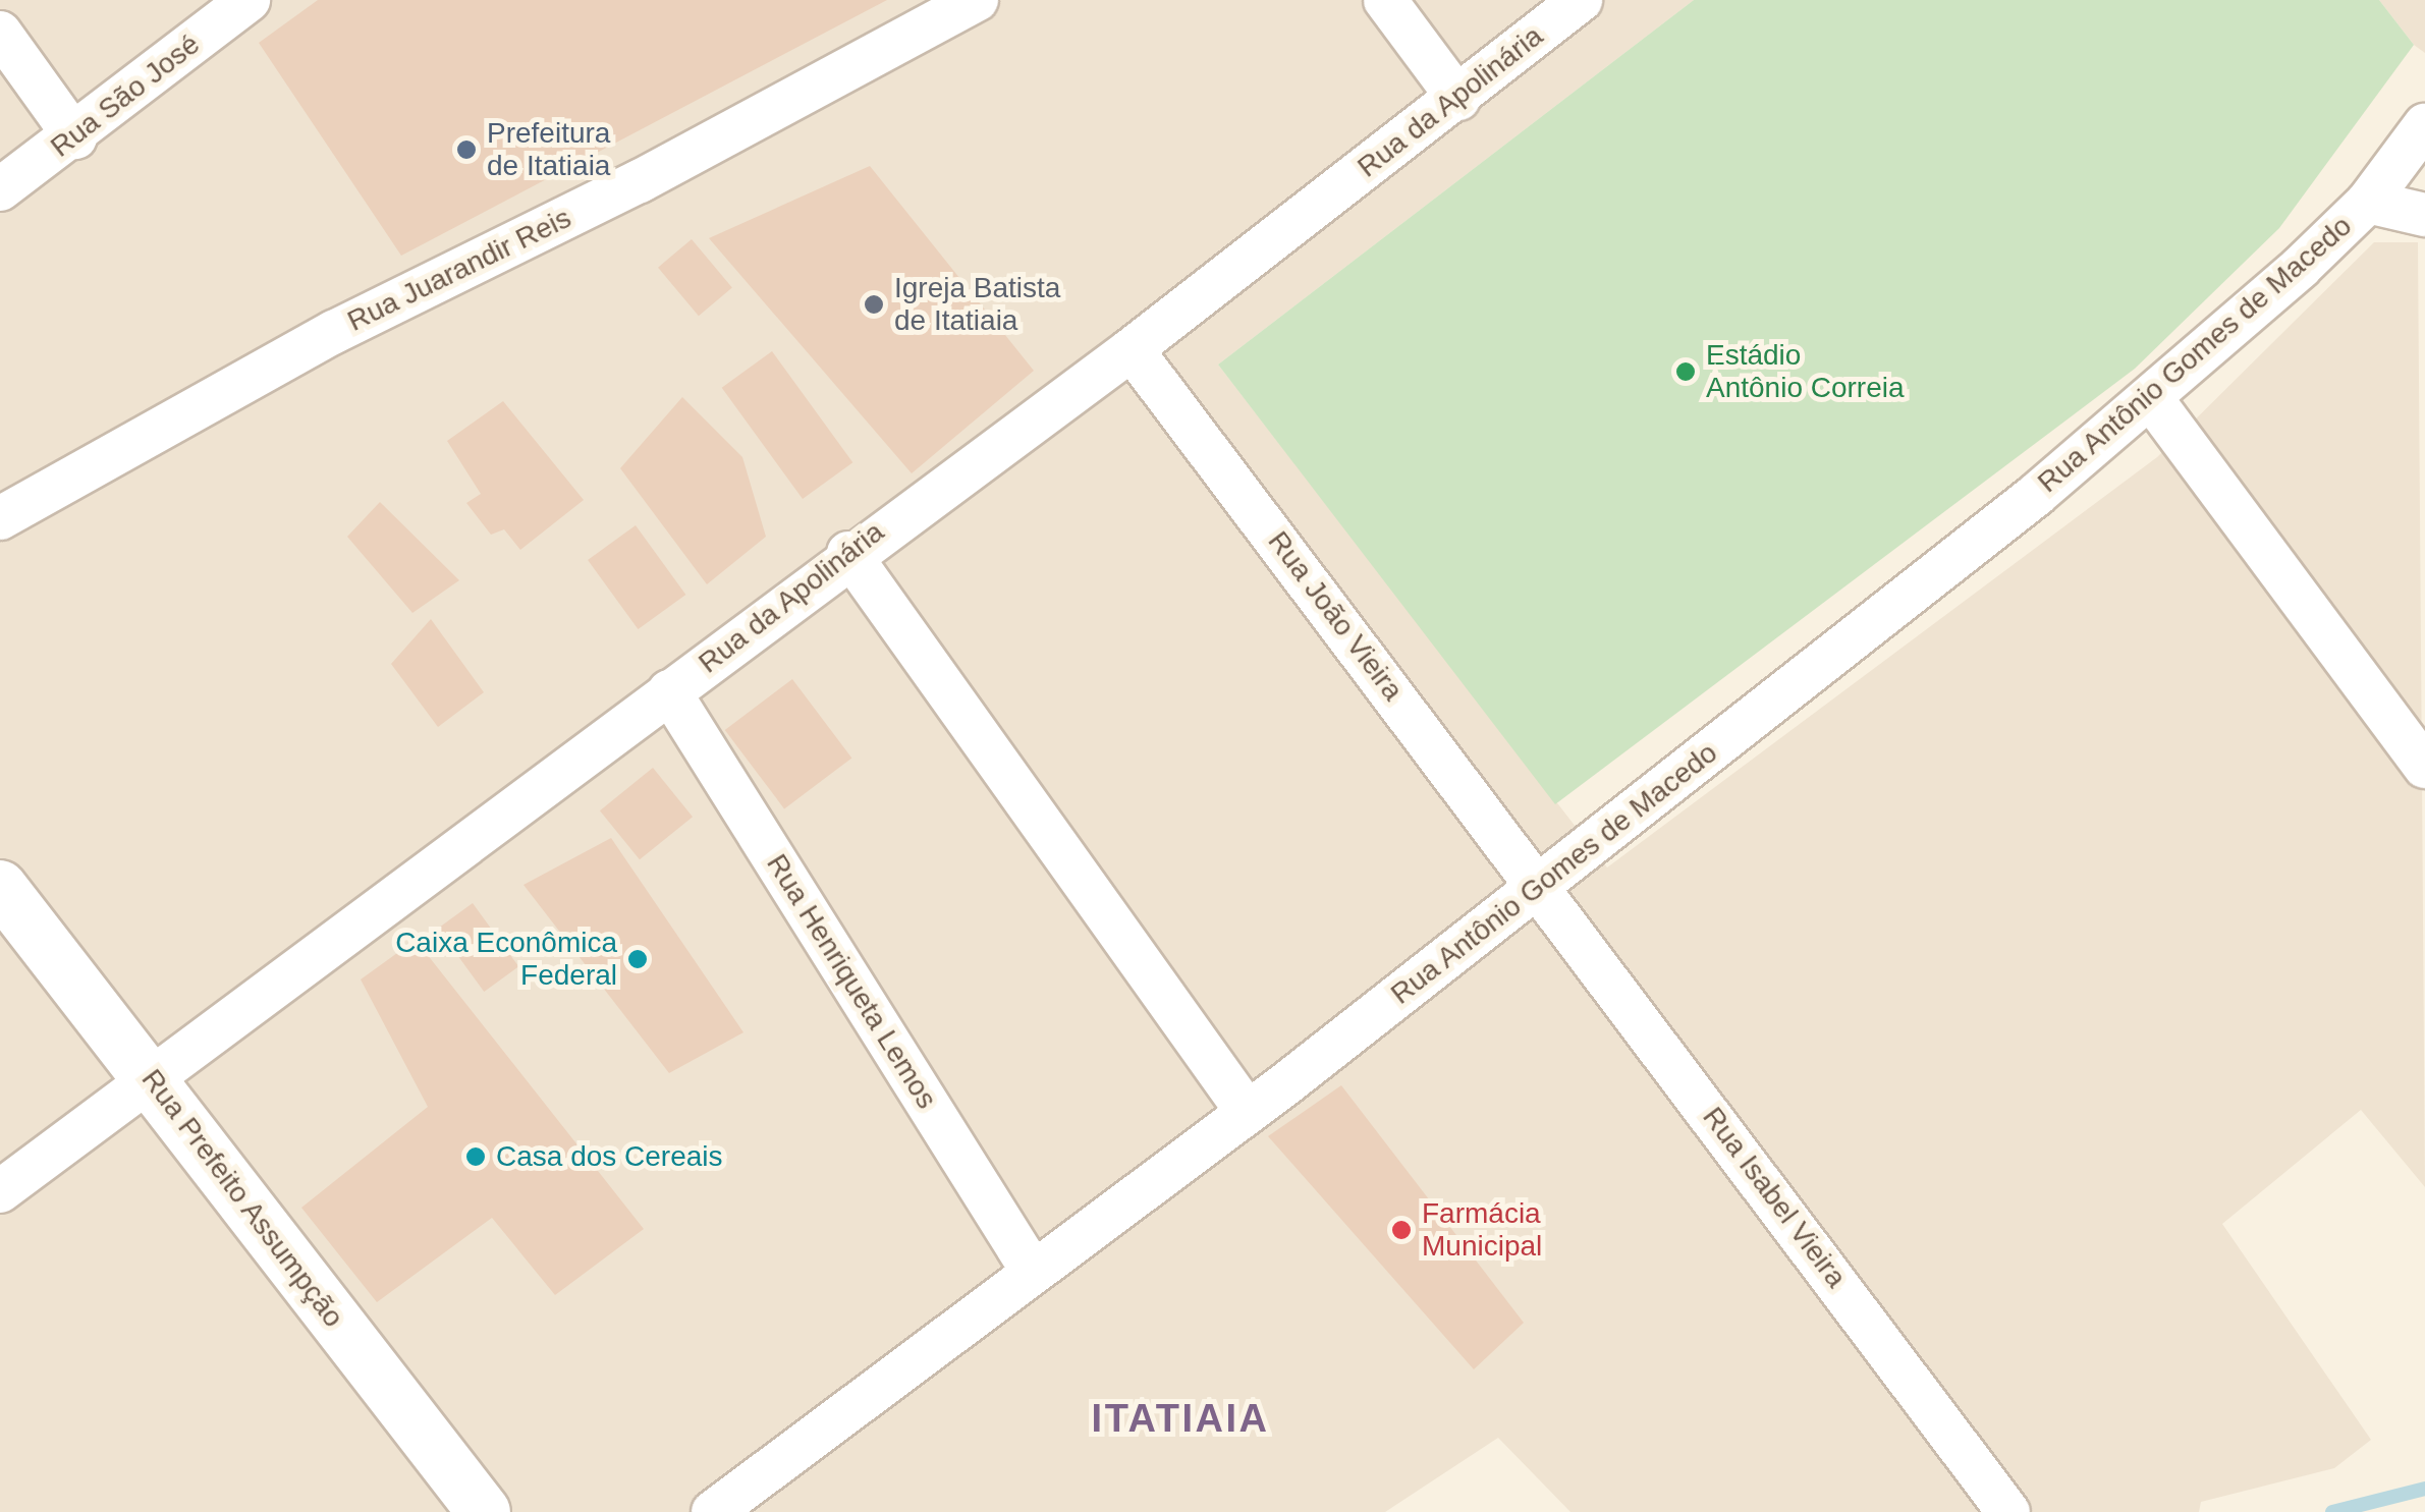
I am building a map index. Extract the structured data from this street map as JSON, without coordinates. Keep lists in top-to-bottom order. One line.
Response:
{"streets":{"street":["Rua São José","Rua da Apolinária","Rua Juarandir Reis","Rua Antônio Gomes de Macedo","Rua João Vieira","Rua Henriqueta Lemos","Rua Isabel Vieira","Rua Prefeito Assumpção"]},"crossings":[["Rua da Apolinária","Rua João Vieira"],["Rua da Apolinária","Rua Henriqueta Lemos"],["Rua da Apolinária","Rua Prefeito Assumpção"],["Rua Antônio Gomes de Macedo","Rua João Vieira"],["Rua Antônio Gomes de Macedo","Rua Henriqueta Lemos"],["Rua Antônio Gomes de Macedo","Rua Isabel Vieira"],["Rua João Vieira","Rua Isabel Vieira"]],"districts":["ITATIAIA"],"places":["Prefeitura de Itatiaia","Igreja Batista de Itatiaia","Estádio Antônio Correia","Caixa Econômica Federal","Casa dos Cereais","Farmácia Municipal"]}
